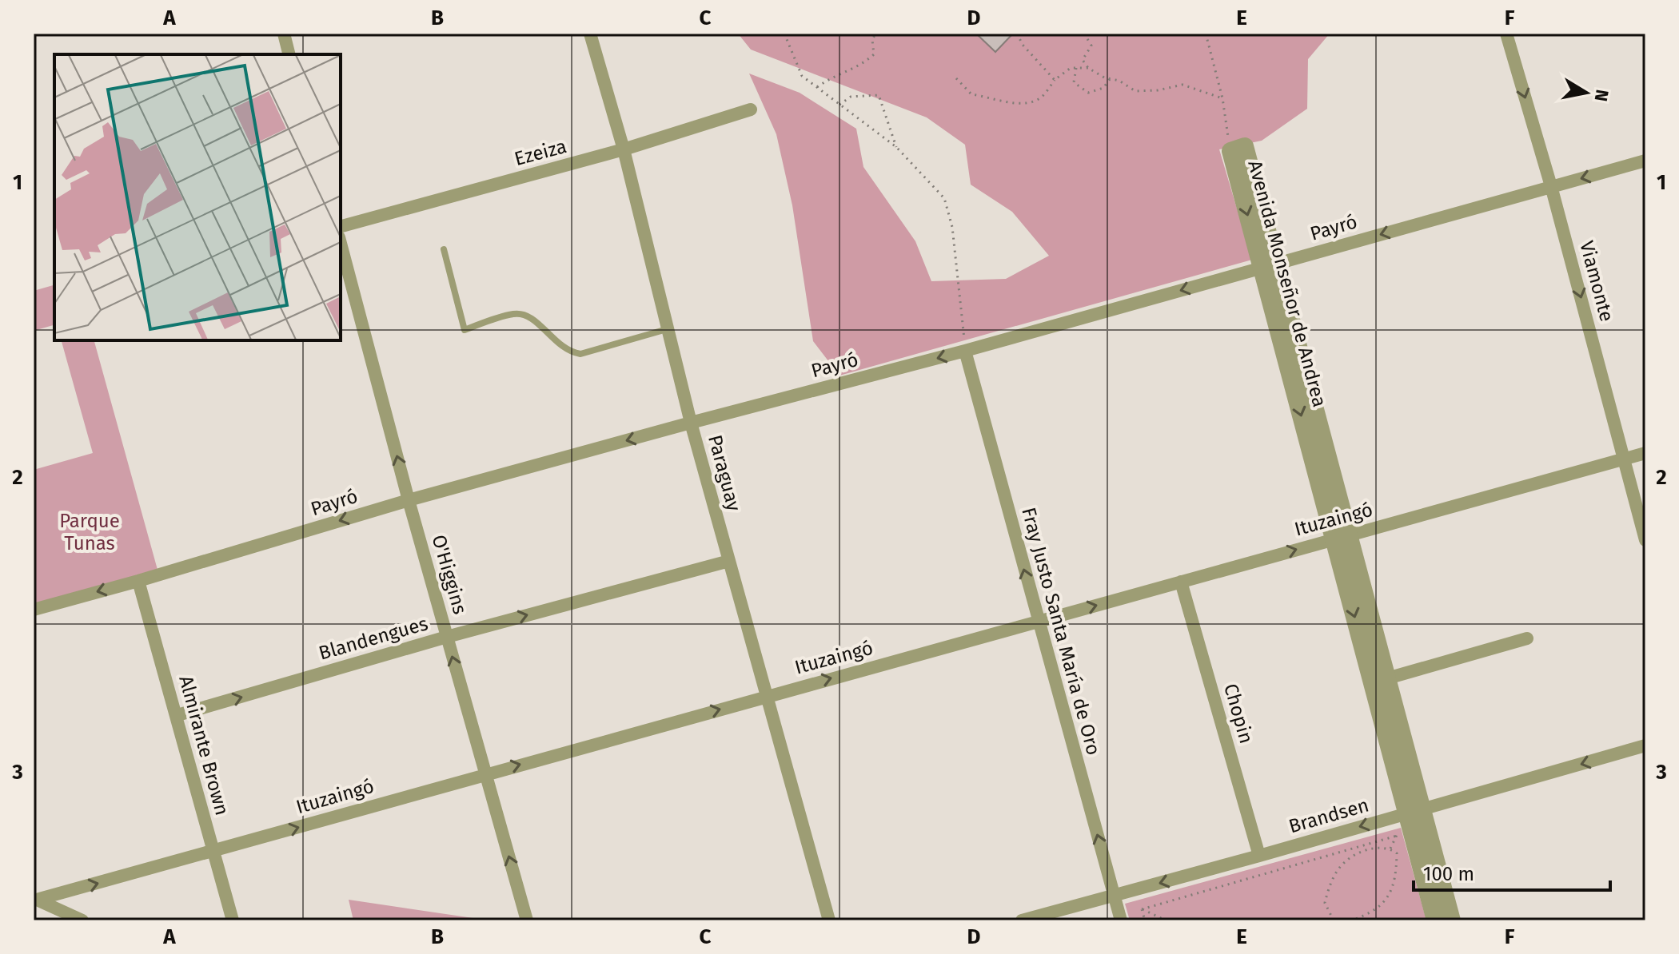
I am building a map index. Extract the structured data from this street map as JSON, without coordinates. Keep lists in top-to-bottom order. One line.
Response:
{"streets":{"street":["Ezeiza","Payró","Viamonte","Avenida Monseñor de Andrea","Paraguay","Ituzaingó","O'Higgins","Fray Justo Santa María de Oro","Blandengues","Chopin","Almirante Brown","Brandsen"]},"crossings":[["Ezeiza","Paraguay"],["Payró","Viamonte"],["Payró","Avenida Monseñor de Andrea"],["Payró","Paraguay"],["Payró","O'Higgins"],["Payró","Fray Justo Santa María de Oro"],["Payró","Almirante Brown"],["Viamonte","Ituzaingó"],["Avenida Monseñor de Andrea","Ituzaingó"],["Avenida Monseñor de Andrea","Brandsen"],["Paraguay","Ituzaingó"],["Paraguay","Blandengues"],["Ituzaingó","O'Higgins"],["Ituzaingó","Fray Justo Santa María de Oro"],["Ituzaingó","Chopin"],["Ituzaingó","Almirante Brown"],["O'Higgins","Blandengues"],["Fray Justo Santa María de Oro","Brandsen"],["Blandengues","Almirante Brown"],["Chopin","Brandsen"]],"one_way":["Payró","Viamonte","Ituzaingó","O'Higgins","Fray Justo Santa María de Oro","Blandengues","Brandsen"],"parks":["Parque Tunas"],"scale_bar":"100 m","north":"right","grid":{"columns":["A","B","C","D","E","F"],"rows":["1","2","3"]}}
